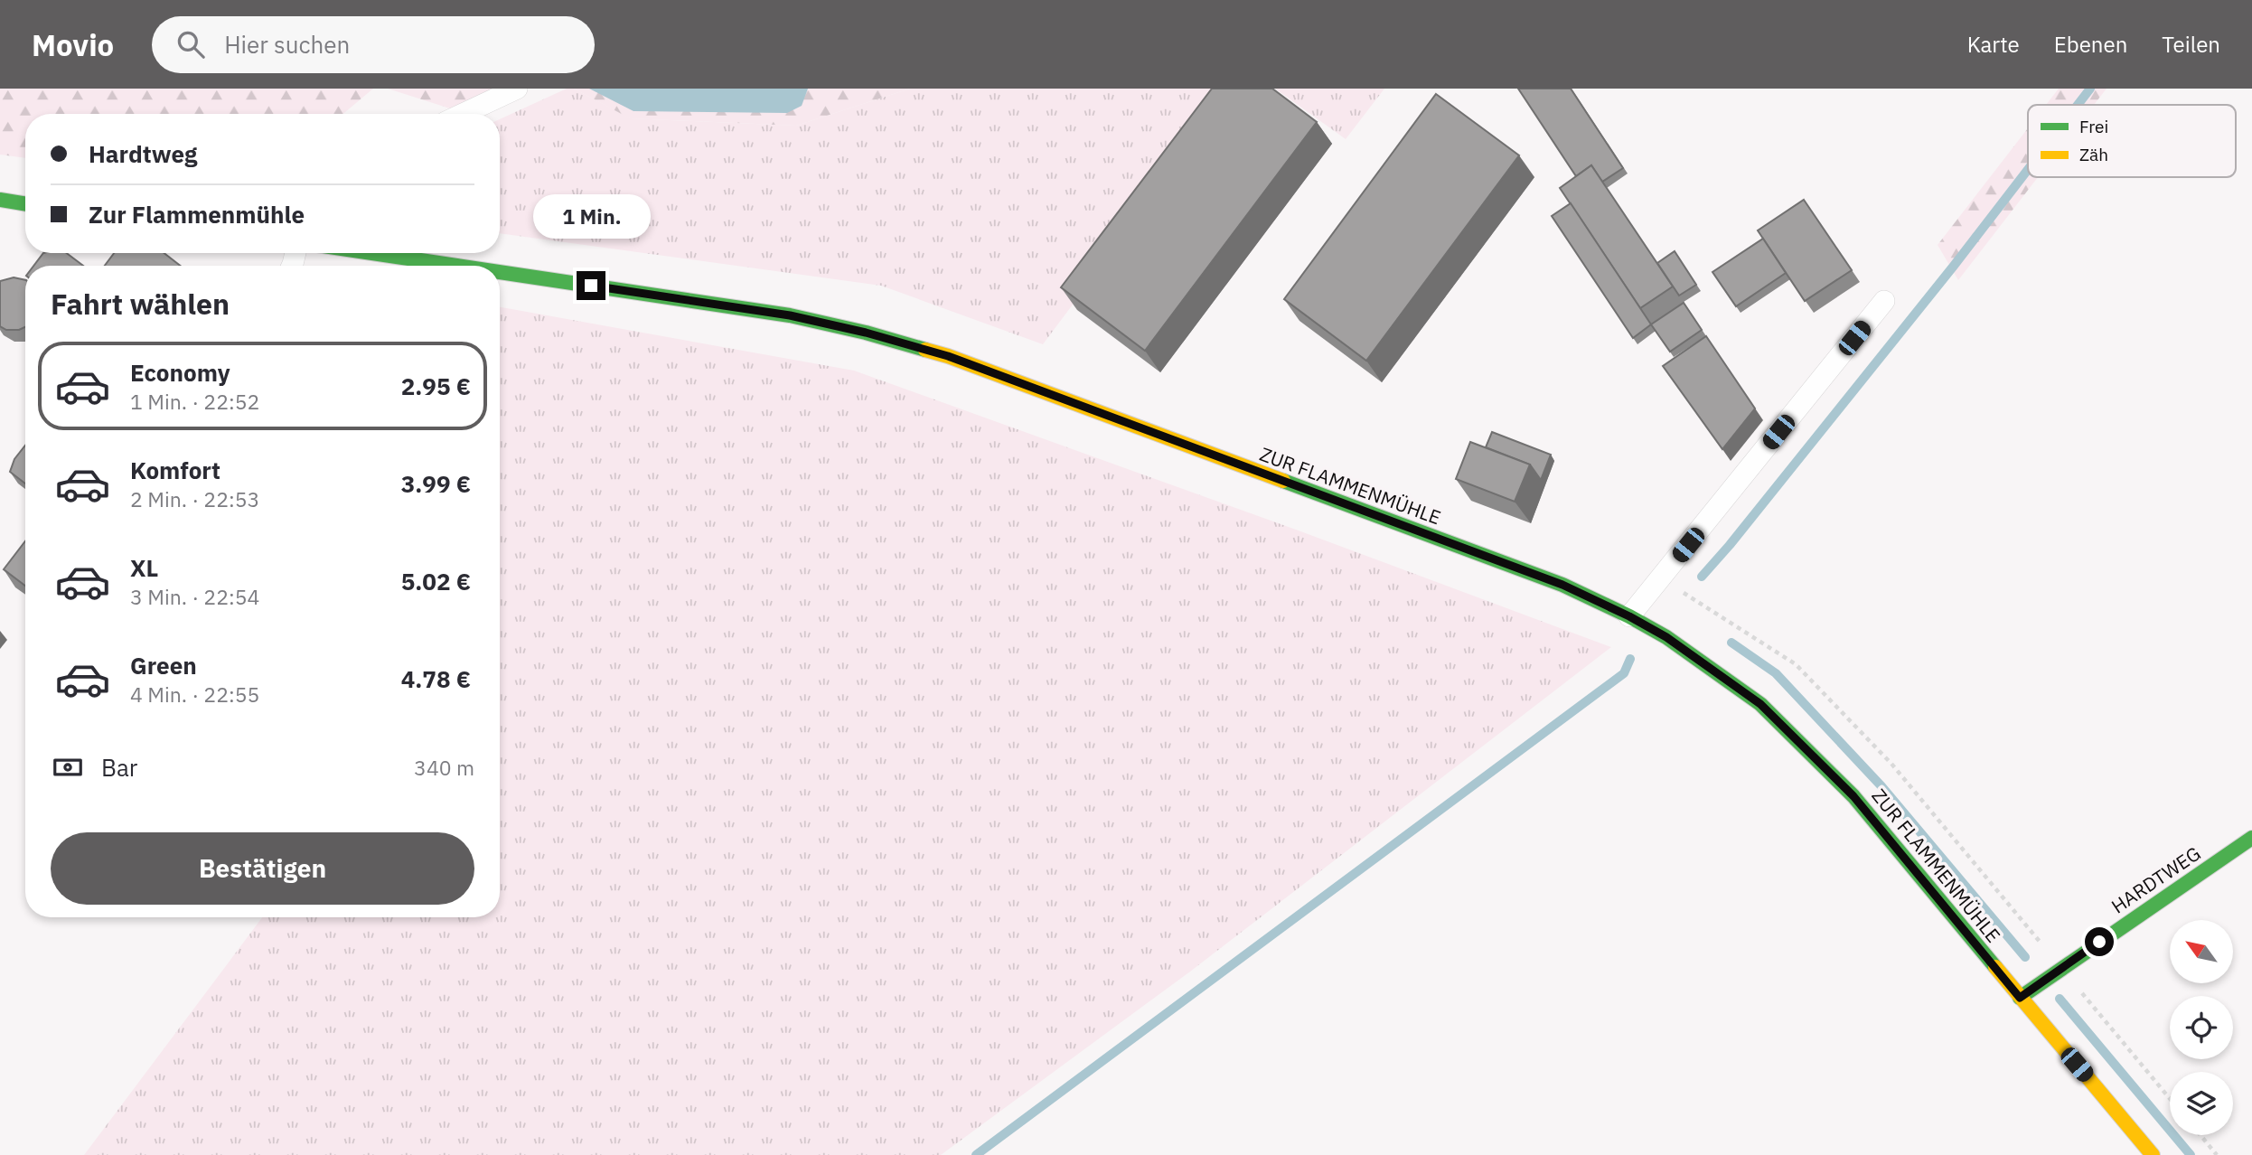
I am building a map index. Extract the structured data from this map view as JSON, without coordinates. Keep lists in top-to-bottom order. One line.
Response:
{"streets":{"street":["ZUR FLAMMENMÜHLE","HARDTWEG"]},"crossings":[["ZUR FLAMMENMÜHLE","HARDTWEG"]],"legend":["Frei","Zäh"],"north":"top left","page":{"header":"Movio","search":"Hier suchen","nav":["Karte","Ebenen","Teilen"],"banner":["Hardtweg","Zur Flammenmühle"],"bubble":"1 Min.","heading":"Fahrt wählen","list":[{"name":"Economy","note":"1 Min. · 22:52","value":"2.95 €"},{"name":"Komfort","note":"2 Min. · 22:53","value":"3.99 €"},{"name":"XL","note":"3 Min. · 22:54","value":"5.02 €"},{"name":"Green","note":"4 Min. · 22:55","value":"4.78 €"}],"pay":["Bar","340 m"],"buttons":"Bestätigen"}}
